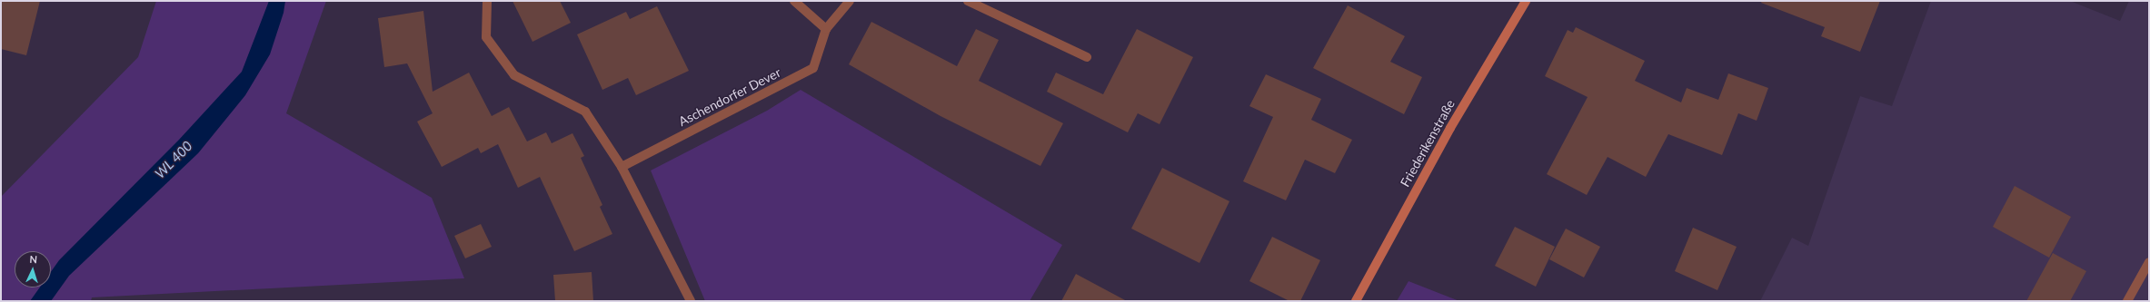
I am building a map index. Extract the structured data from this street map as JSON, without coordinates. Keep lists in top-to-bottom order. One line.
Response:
{"streets":{"street":["Aschendorfer Dever","Friederikenstraße"]},"water":["WL 400"],"north":"top"}
